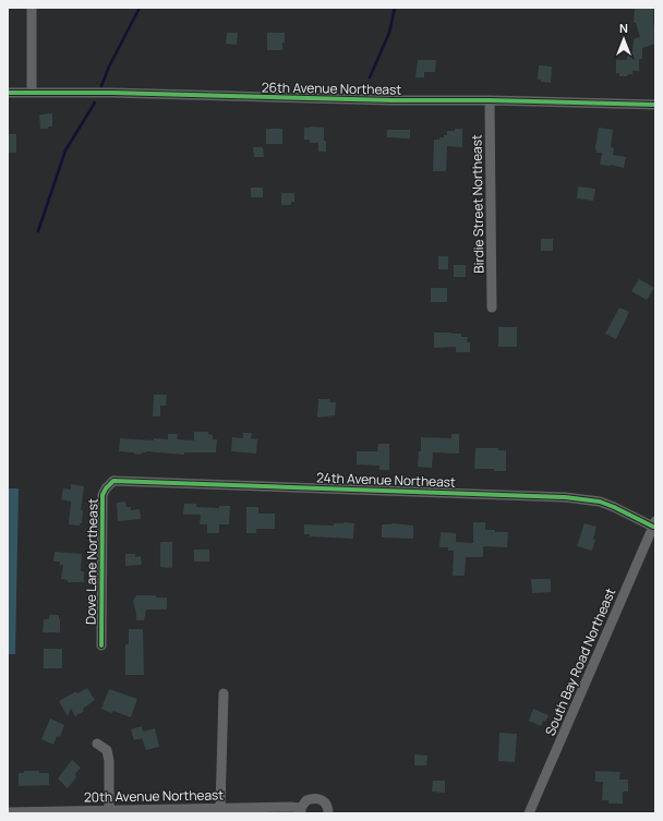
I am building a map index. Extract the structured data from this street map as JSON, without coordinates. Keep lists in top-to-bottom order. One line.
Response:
{"streets":{"street":["26th Avenue Northeast","Birdie Street Northeast","24th Avenue Northeast","Dove Lane Northeast","South Bay Road Northeast","20th Avenue Northeast"]},"crossings":[["26th Avenue Northeast","Birdie Street Northeast"],["24th Avenue Northeast","Dove Lane Northeast"],["24th Avenue Northeast","South Bay Road Northeast"]],"north":"top"}
